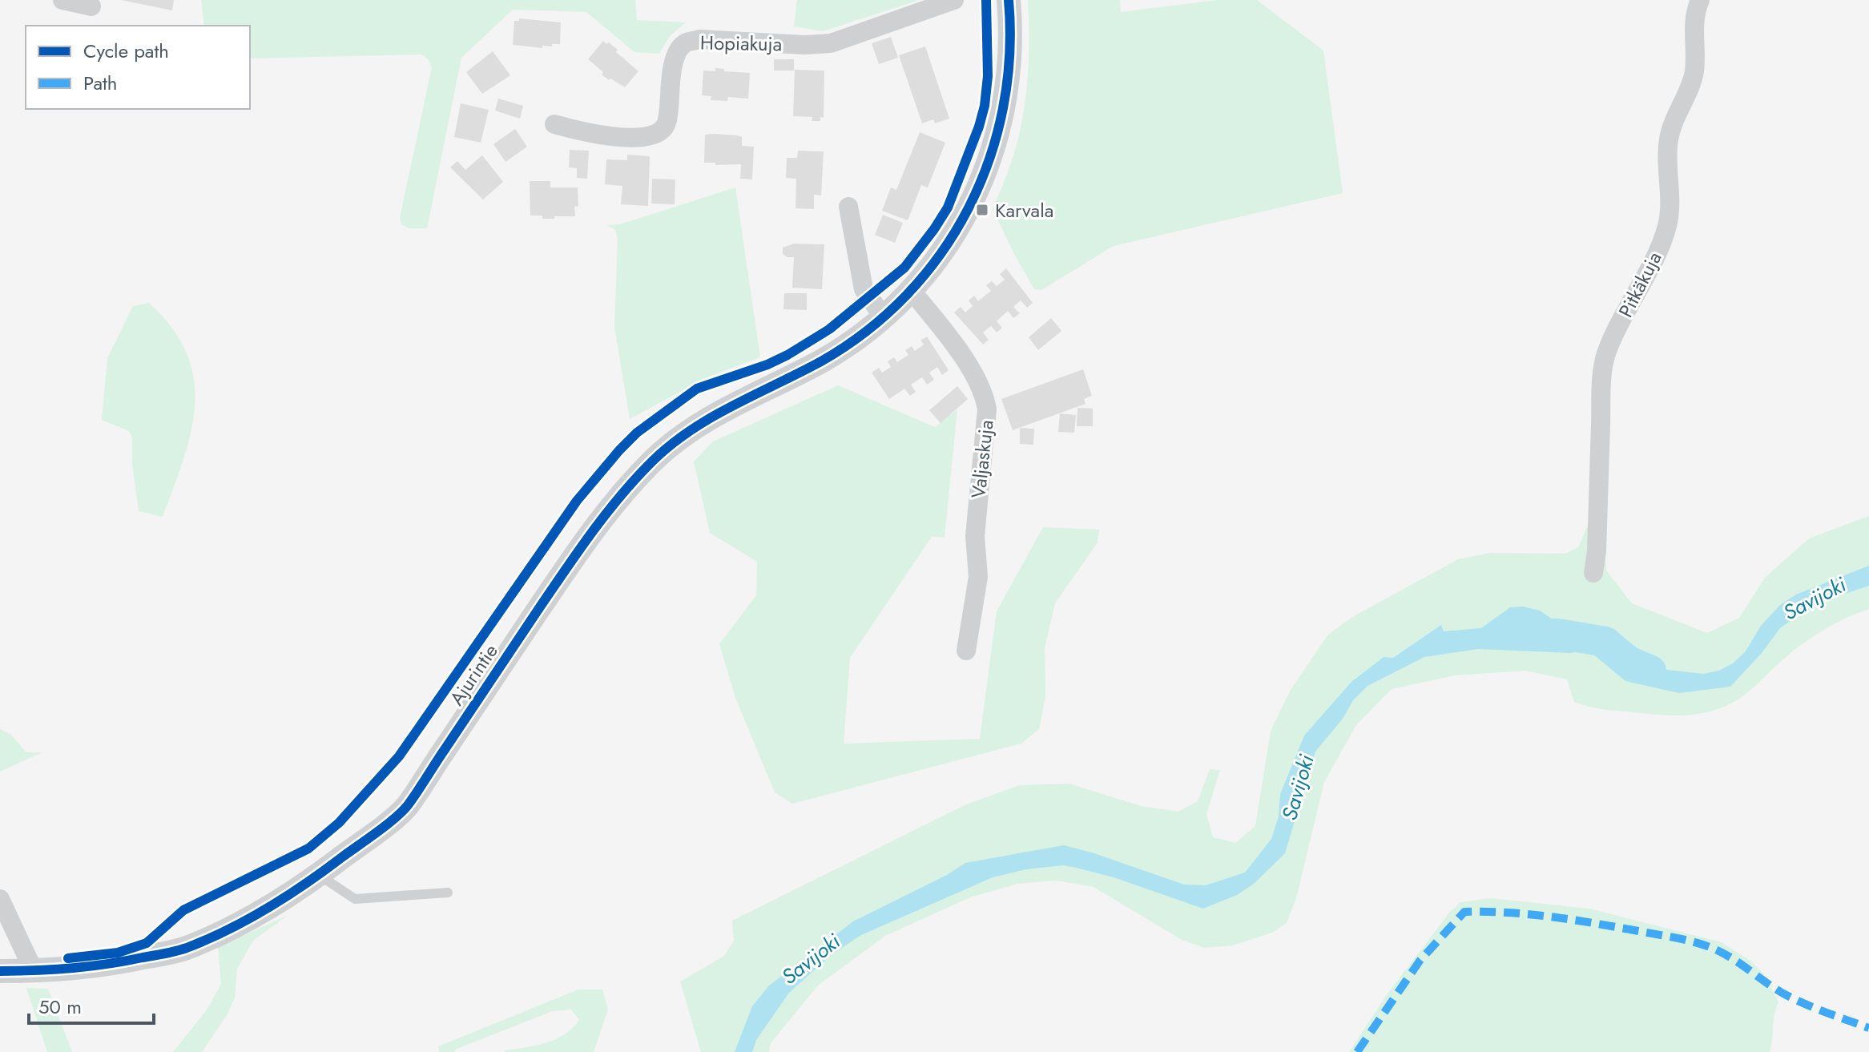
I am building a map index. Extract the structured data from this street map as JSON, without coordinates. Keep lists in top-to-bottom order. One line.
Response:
{"streets":{"street":["Hopiakuja","Pitkäkuja","Valjaskuja","Ajurintie"]},"crossings":[["Valjaskuja","Ajurintie"]],"water":["Savijoki"],"places":{"transit":["Karvala"]},"legend":["Cycle path","Path"],"scale_bar":"50 m"}
